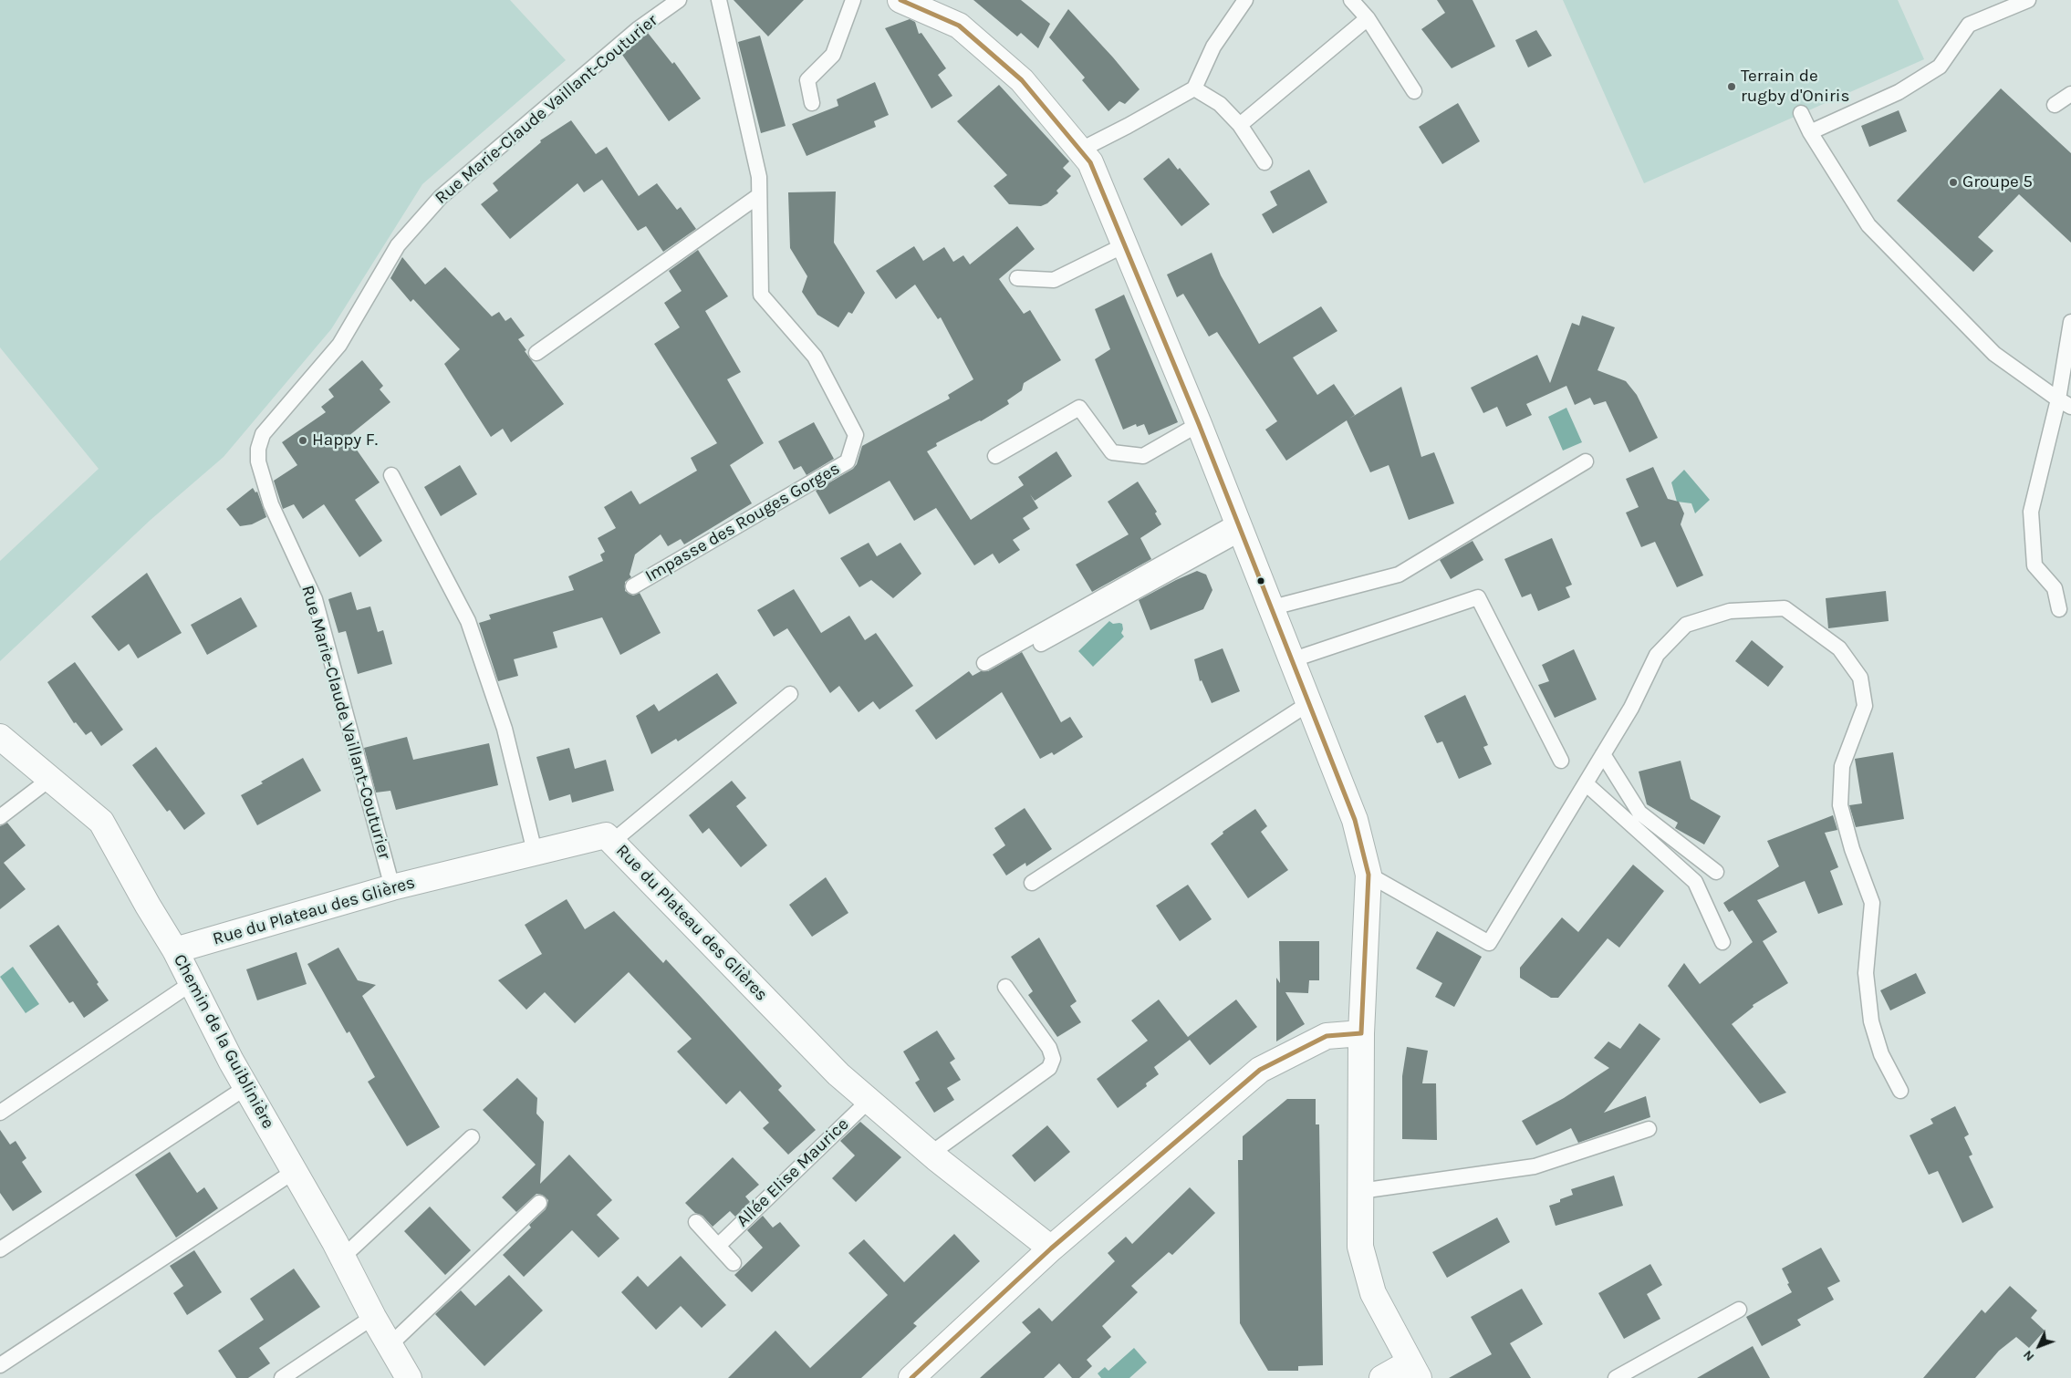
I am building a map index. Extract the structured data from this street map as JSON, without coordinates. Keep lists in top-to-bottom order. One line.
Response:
{"streets":{"street":["Rue du Plateau des Glières","Chemin de la Guiblinière"],"lane":["Rue Marie-Claude Vaillant-Couturier","Impasse des Rouges Gorges","Allée Elise Maurice"]},"crossings":[["Rue Marie-Claude Vaillant-Couturier","Rue du Plateau des Glières"],["Rue du Plateau des Glières","Chemin de la Guiblinière"],["Rue du Plateau des Glières","Allée Elise Maurice"]],"places":["Terrain de rugby d'Oniris","Groupe 5","Happy F."],"north":"bottom left"}
